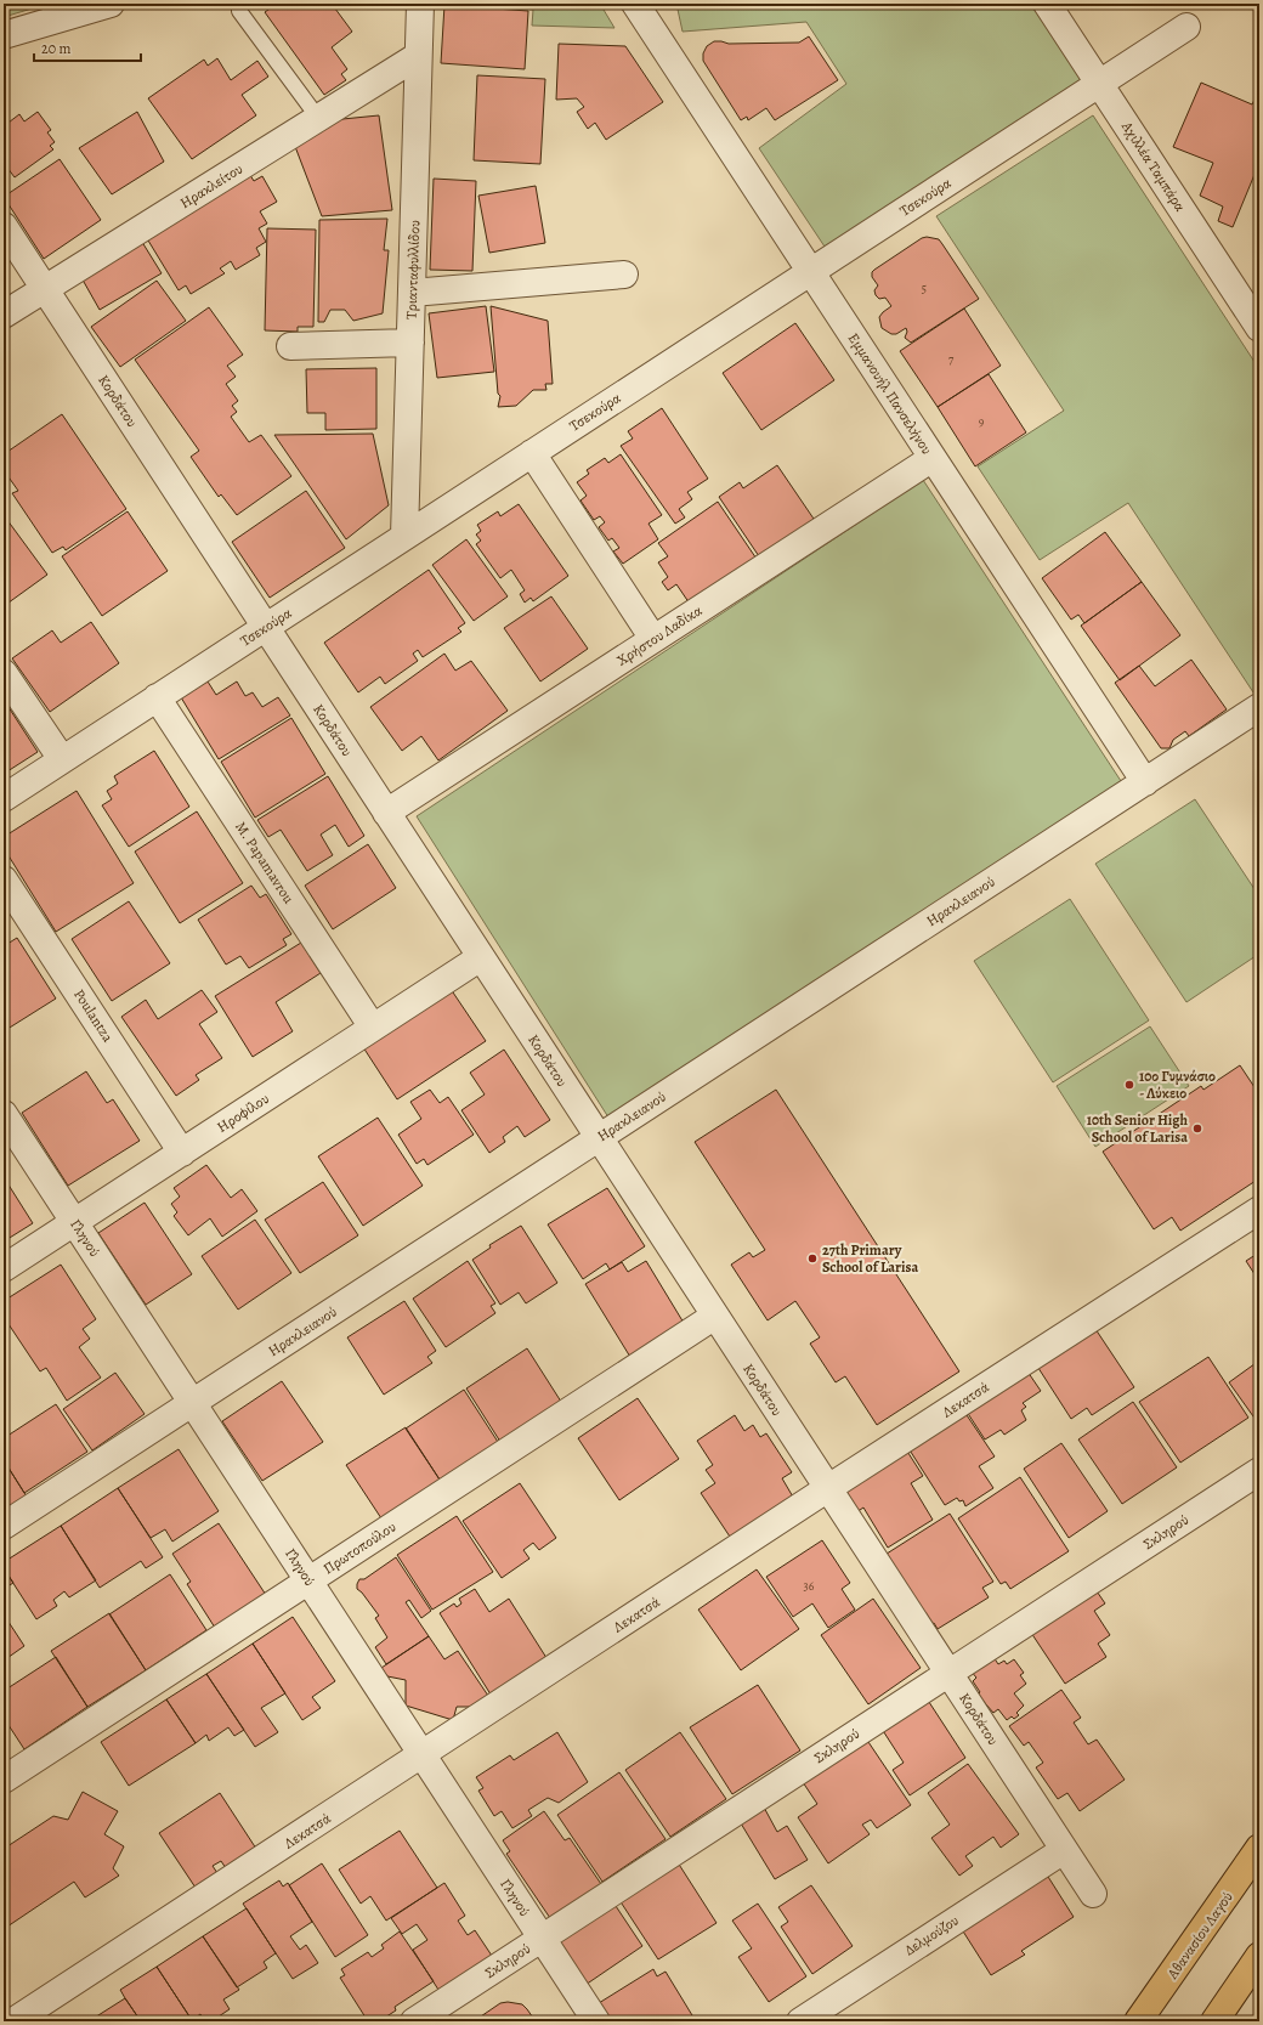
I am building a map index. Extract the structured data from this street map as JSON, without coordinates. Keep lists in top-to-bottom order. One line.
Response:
{"streets":{"highway":["Αθανασίου Λαγού"],"street":["Αχιλλέα Ταμπάρα","Ηρακλείτου","Τσεκούρα","Τριανταφυλλίδου","Εμμανουήλ Πανσελήνου","Κορδάτου","Χρήστου Λαδίκα","M. Papamavrou","Ηρακλειανού","Poulantza","Ηροφίλου","Γληνού","Λεκατσά","Σκληρού","Πρωτοπούλου","Δελμούζου"]},"crossings":[["Αχιλλέα Ταμπάρα","Τσεκούρα"],["Ηρακλείτου","Τριανταφυλλίδου"],["Ηρακλείτου","Κορδάτου"],["Τσεκούρα","Τριανταφυλλίδου"],["Τσεκούρα","Εμμανουήλ Πανσελήνου"],["Τσεκούρα","Κορδάτου"],["Τσεκούρα","M. Papamavrou"],["Εμμανουήλ Πανσελήνου","Χρήστου Λαδίκα"],["Εμμανουήλ Πανσελήνου","Ηρακλειανού"],["Κορδάτου","Χρήστου Λαδίκα"],["Κορδάτου","Ηρακλειανού"],["Κορδάτου","Ηροφίλου"],["Κορδάτου","Λεκατσά"],["Κορδάτου","Σκληρού"],["Κορδάτου","Πρωτοπούλου"],["Κορδάτου","Δελμούζου"],["M. Papamavrou","Ηροφίλου"],["Ηρακλειανού","Γληνού"],["Poulantza","Ηροφίλου"],["Ηροφίλου","Γληνού"],["Γληνού","Λεκατσά"],["Γληνού","Σκληρού"],["Γληνού","Πρωτοπούλου"]],"places":["10ο Γυμνάσιο - Λύκειο","10th Senior High School of Larisa","27th Primary School of Larisa"],"house_numbers":["5","7","9","36"],"scale_bar":"20 m"}
